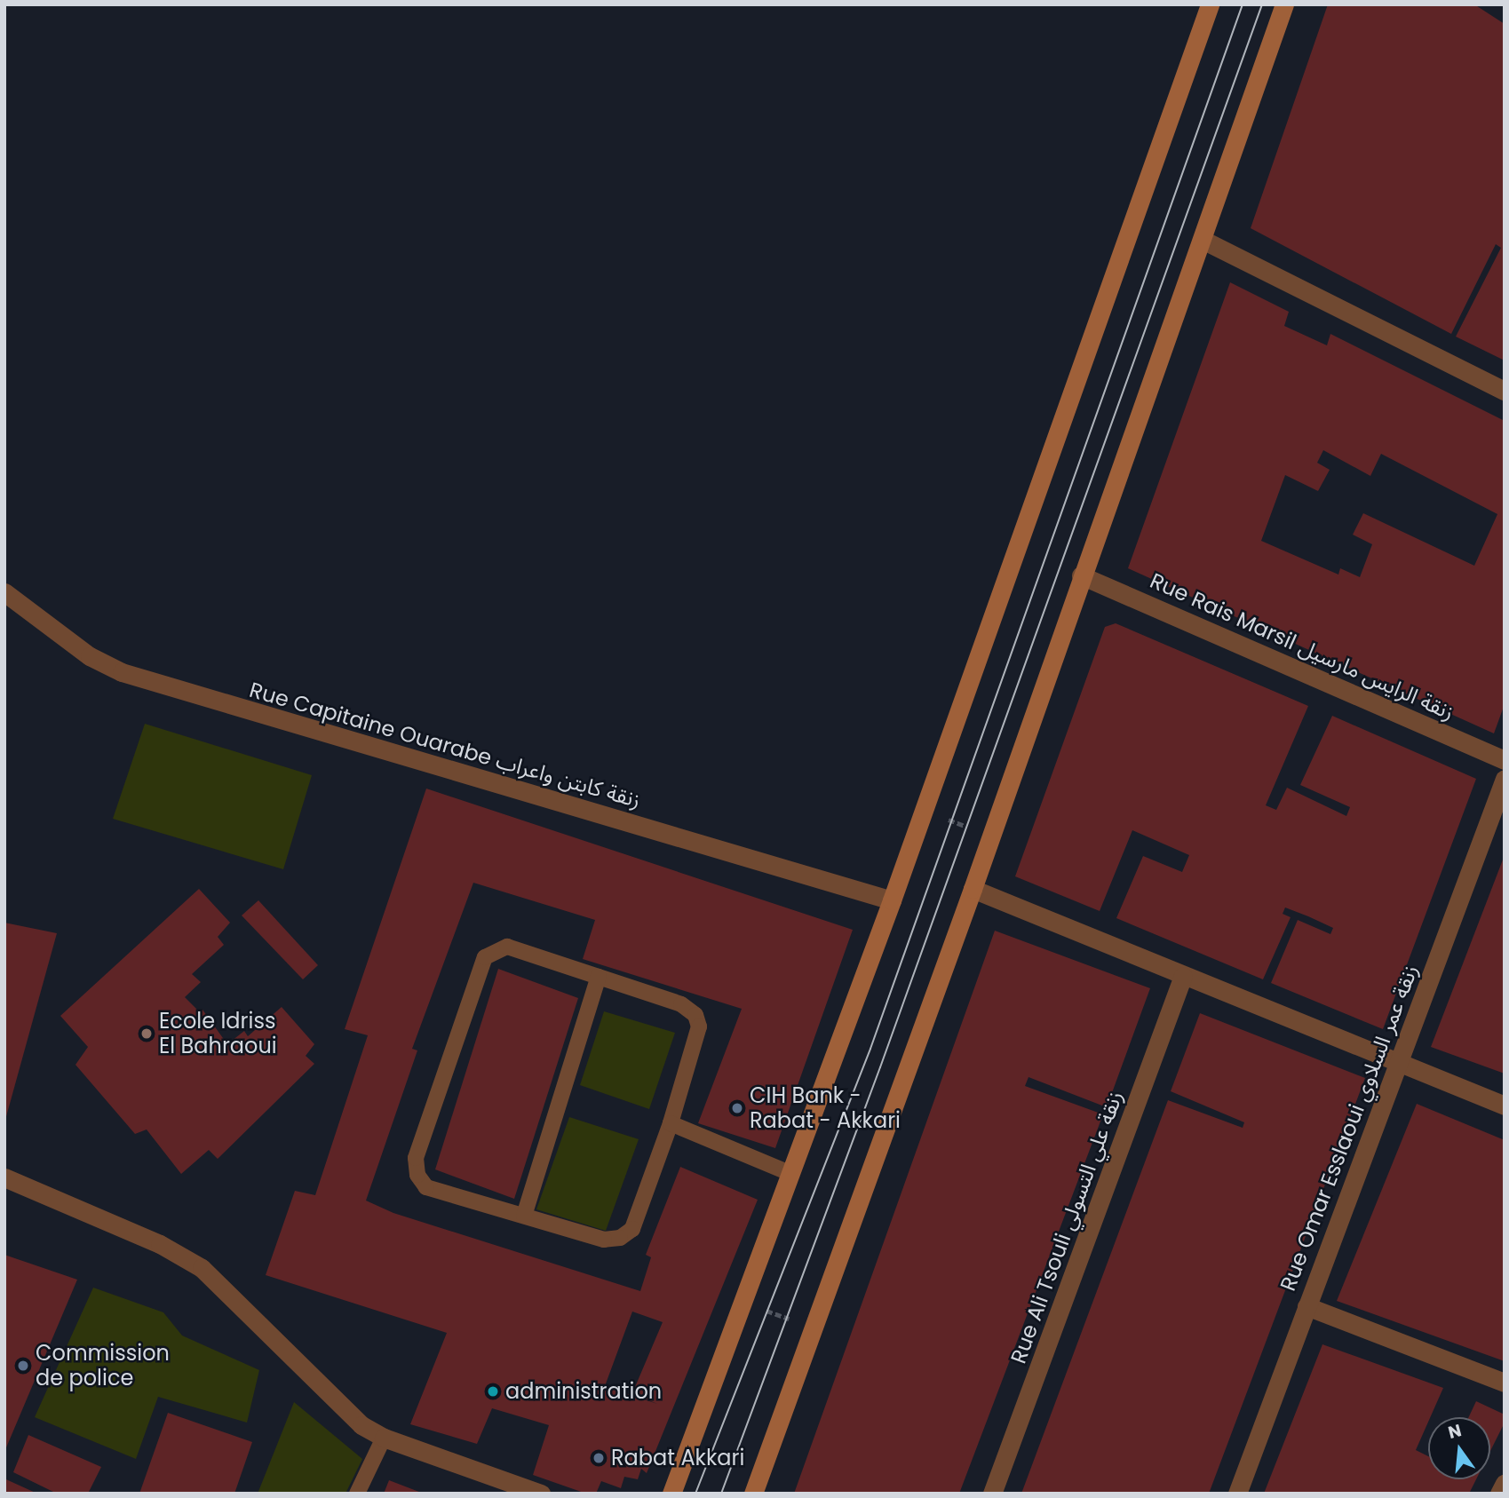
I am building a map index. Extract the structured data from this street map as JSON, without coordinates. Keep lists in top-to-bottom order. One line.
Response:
{"streets":{"street":["Rue Rais Marsil زنقة الرايس مارسيل","Rue Capitaine Ouarabe زنقة كابتن واعراب","Rue Omar Esslaoui زنقة عمر السلاوي","Rue Ali Tsouli زنقة علي التسولي"]},"places":["Ecole Idriss El Bahraoui","CIH Bank - Rabat - Akkari","Commission de police","administration","Rabat Akkari"],"north":"top"}
